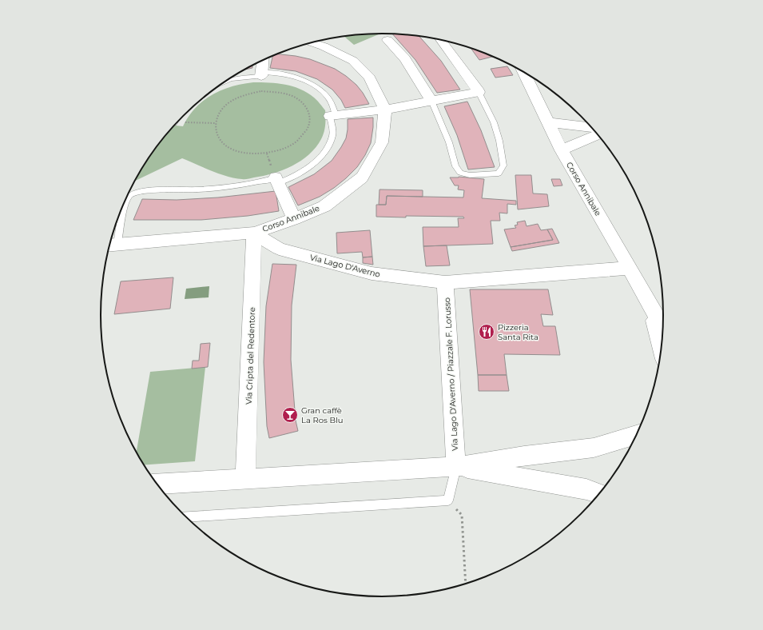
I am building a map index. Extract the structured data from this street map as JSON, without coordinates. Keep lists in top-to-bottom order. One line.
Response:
{"streets":{"street":["Corso Annibale","Via Lago D'Averno","Via Cripta del Redentore","Via Lago D'Averno / Piazzale F. Lorusso"]},"crossings":[["Corso Annibale","Via Lago D'Averno"],["Corso Annibale","Via Cripta del Redentore"],["Via Lago D'Averno","Via Cripta del Redentore"],["Via Lago D'Averno","Via Lago D'Averno / Piazzale F. Lorusso"]],"places":{"restaurant":["Pizzeria Santa Rita"],"bar":["Gran caffè La Ros Blu"]}}
